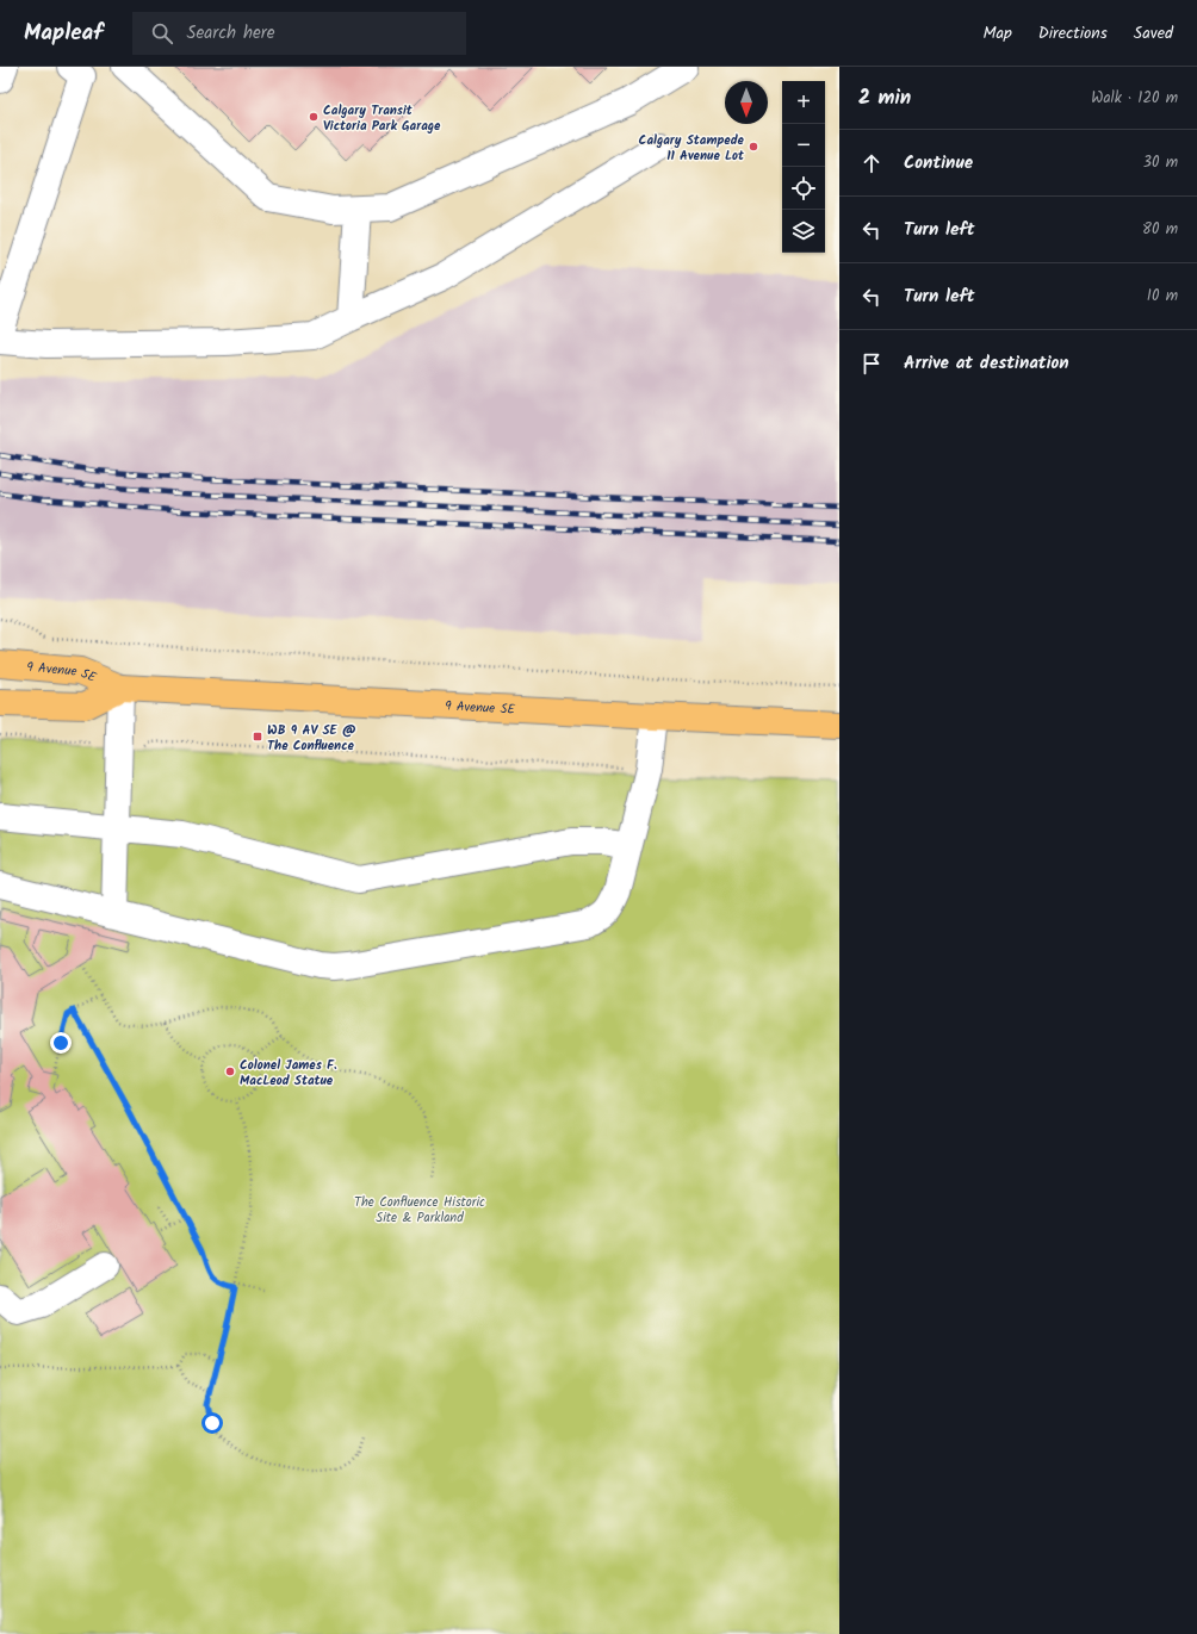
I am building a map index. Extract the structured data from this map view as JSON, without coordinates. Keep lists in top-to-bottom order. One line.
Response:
{"streets":{"main road":["9 Avenue SE"]},"parks":["The Confluence Historic Site & Parkland"],"places":{"other":["Calgary Transit Victoria Park Garage","Calgary Stampede 11 Avenue Lot","Colonel James F. MacLeod Statue"],"transit":["WB 9 AV SE @ The Confluence"]},"north":"bottom","page":{"header":"Mapleaf","search":"Search here","nav":["Map","Directions","Saved"],"heading":["2 min","Walk · 120 m"],"map_buttons":["+","−"],"list":[["Continue","30 m"],["Turn left","80 m"],["Turn left","10 m"],"Arrive at destination"]}}
